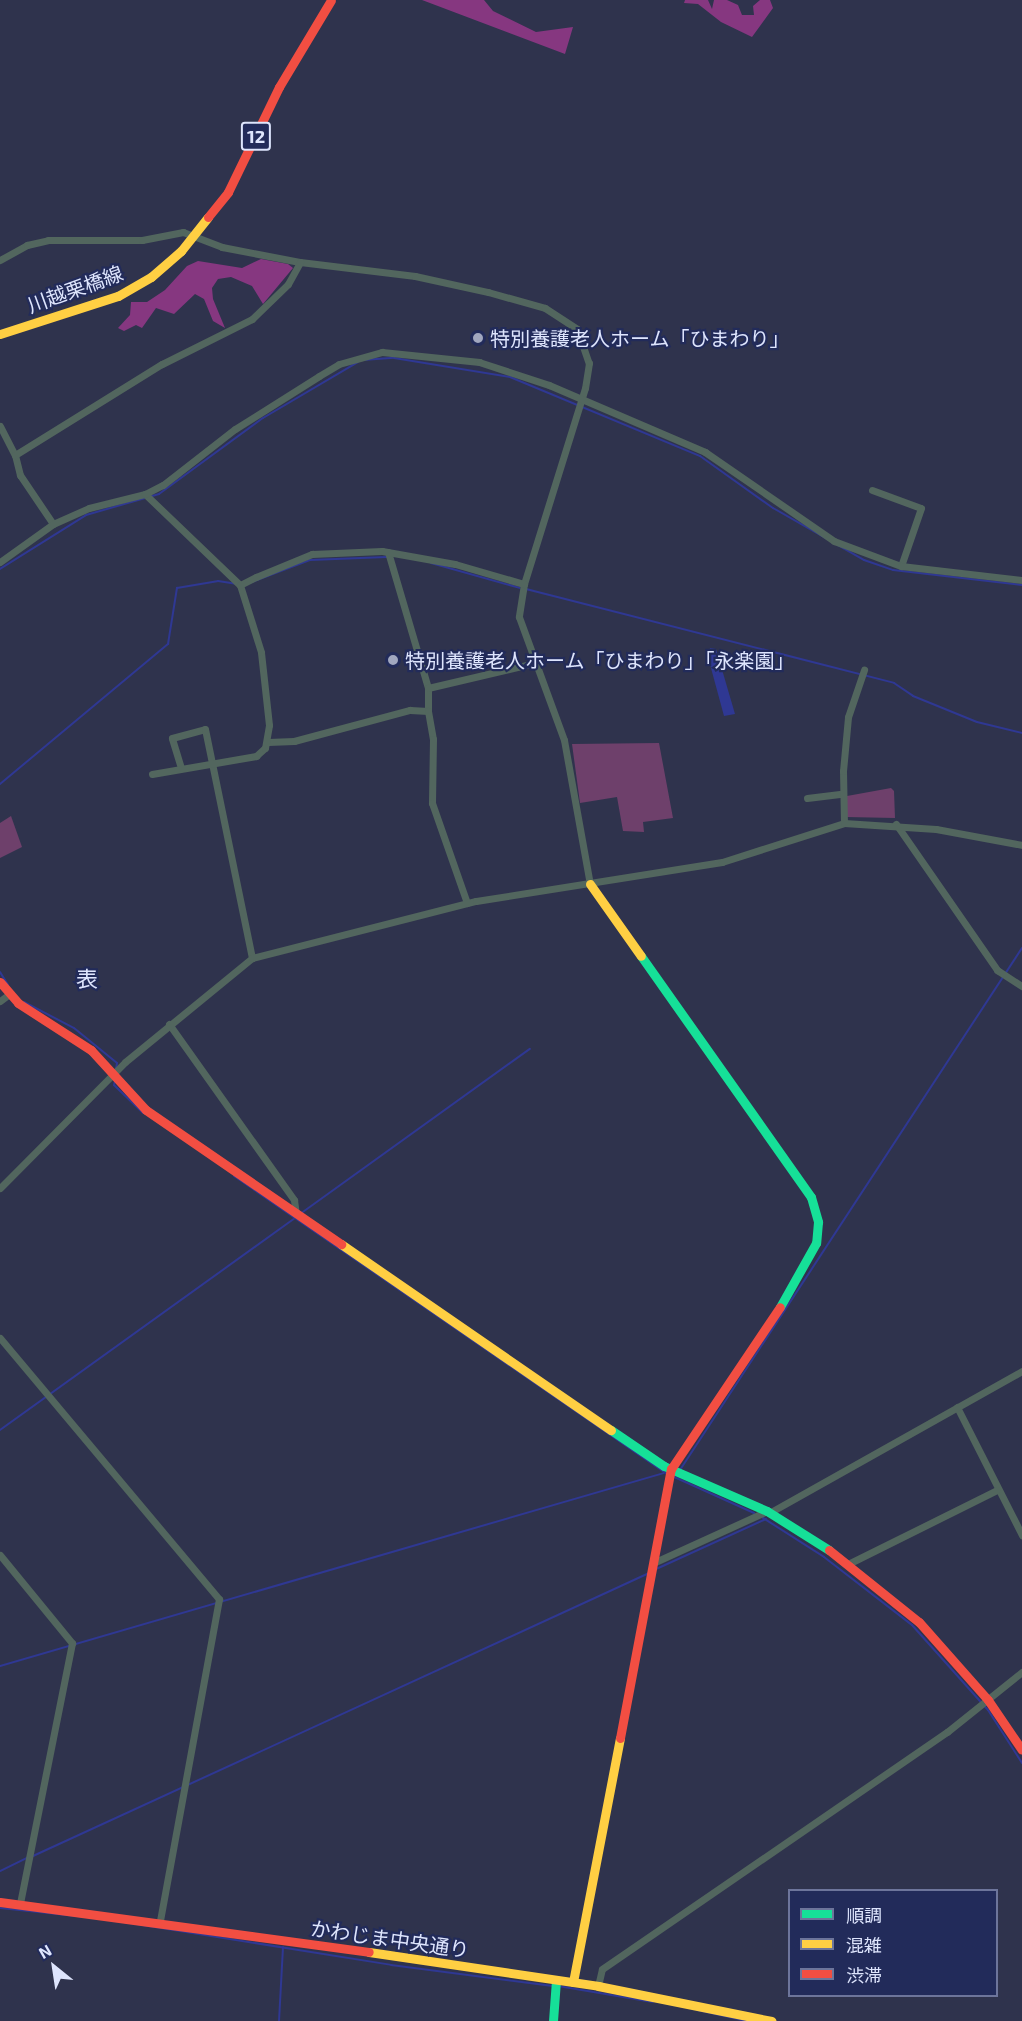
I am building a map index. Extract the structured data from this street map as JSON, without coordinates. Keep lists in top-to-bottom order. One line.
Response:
{"streets":{"street":["12","川越栗橋線","かわじま中央通り"]},"districts":["表"],"places":["特別養護老人ホーム「ひまわり」","特別養護老人ホーム「ひまわり」「永楽園」"],"legend":["順調","混雑","渋滞"],"north":"top left"}
